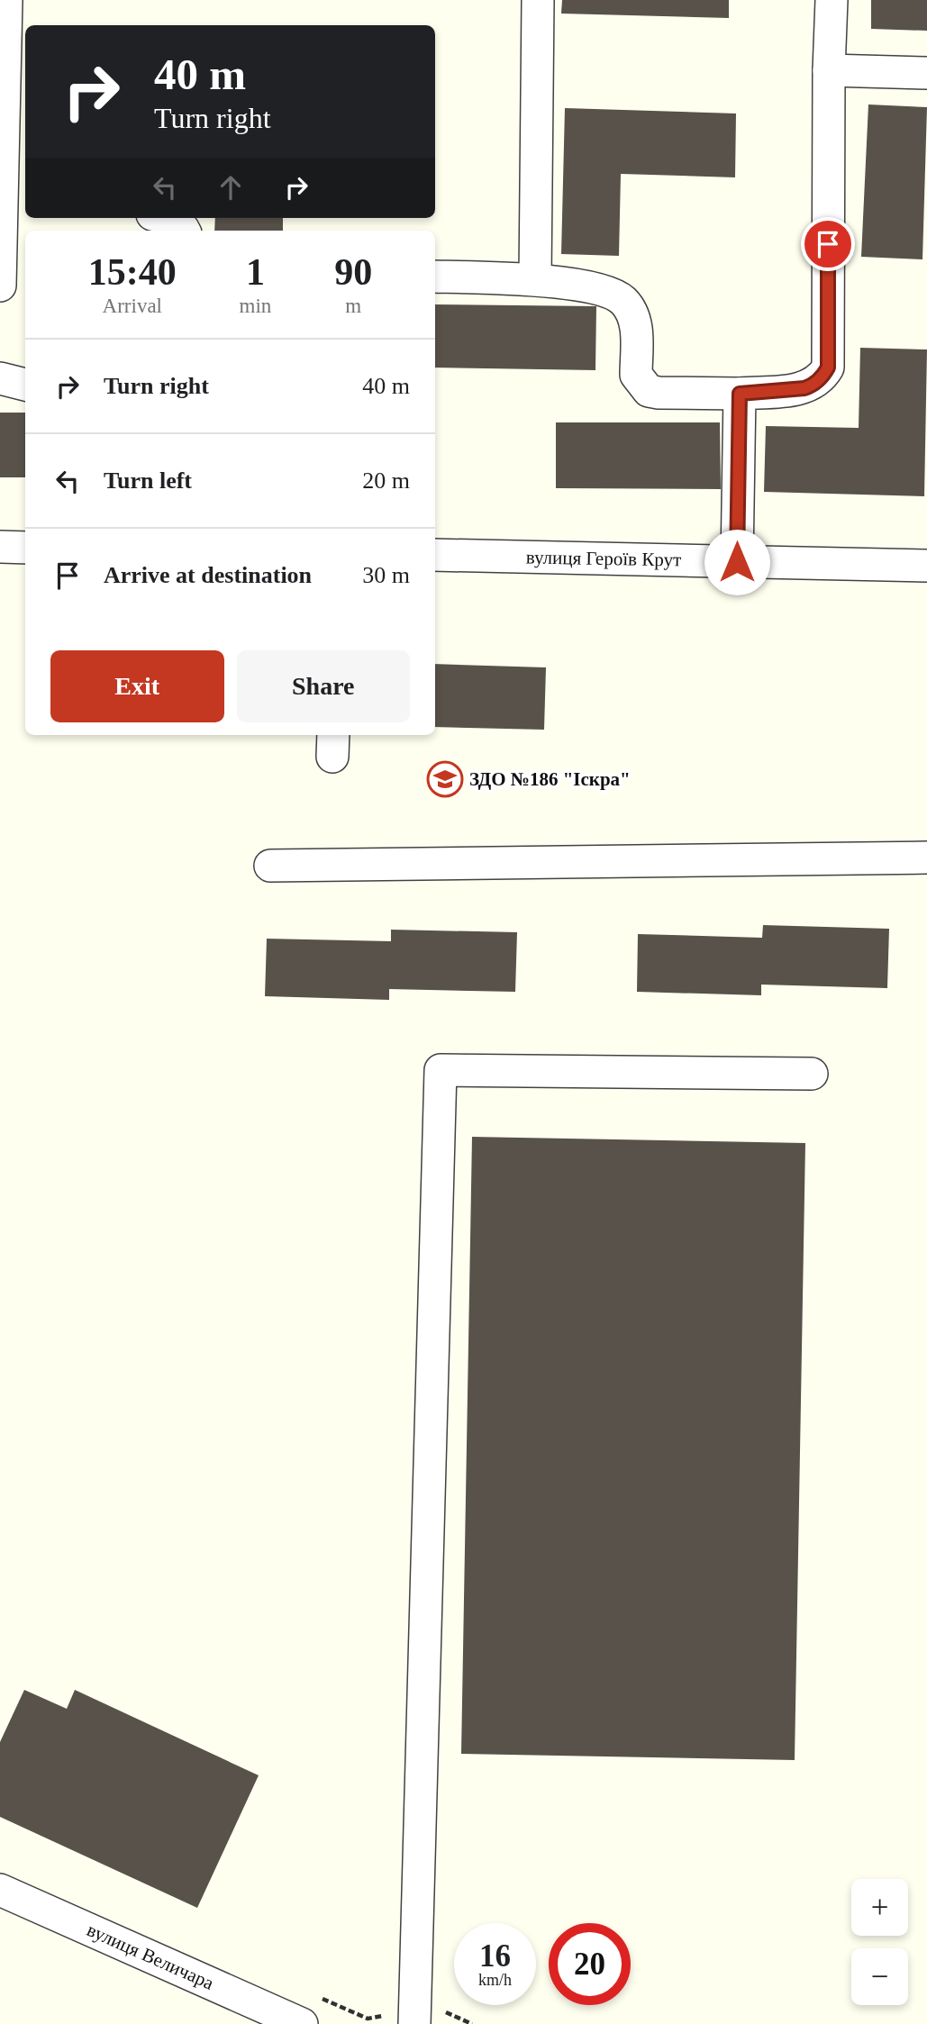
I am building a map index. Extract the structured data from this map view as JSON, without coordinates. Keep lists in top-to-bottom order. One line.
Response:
{"streets":{"street":["вулиця Героїв Крут","вулиця Величара"]},"places":{"school or university":["ЗДО №186 \"Іскра\""]},"page":{"turn":["40 m","Turn right"],"eta":["15:40","Arrival","1","min","90","m"],"list":[{"name":"Turn right","value":"40 m"},{"name":"Turn left","value":"20 m"},{"name":"Arrive at destination","value":"30 m"}],"buttons":["Exit","Share"],"map_buttons":["+","−"],"speed":"16 km/h","limit":"20"}}
